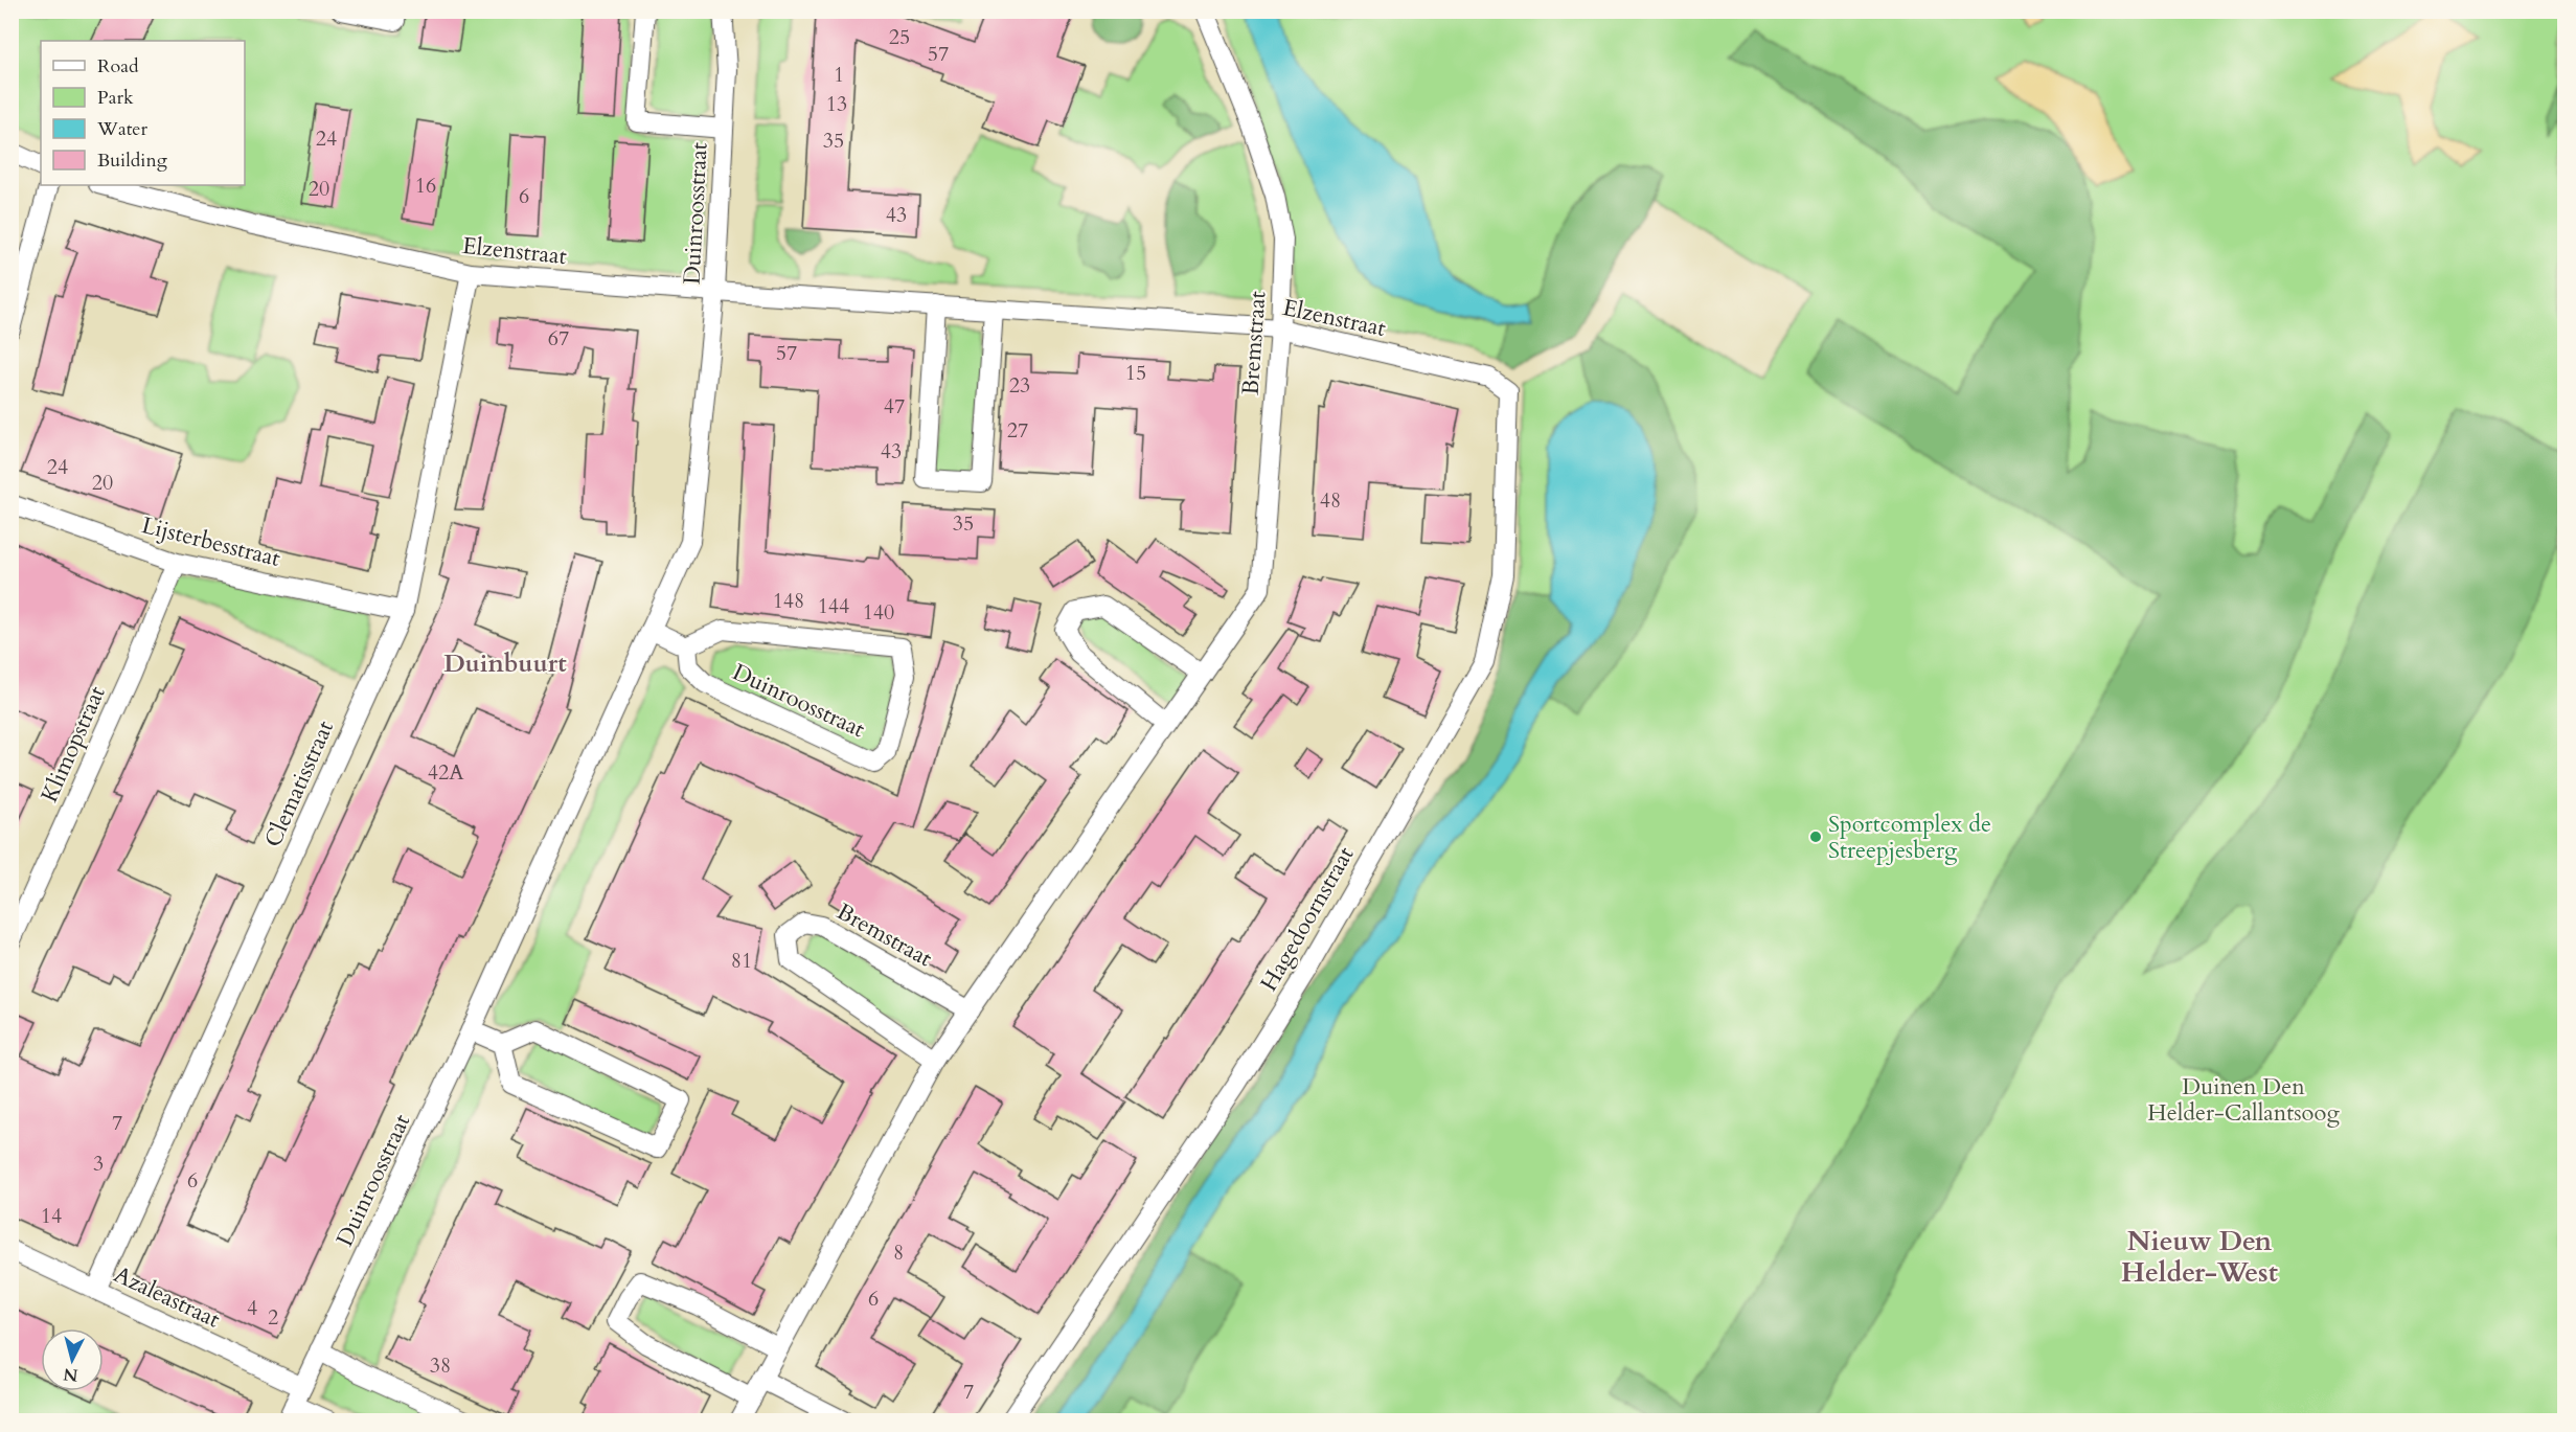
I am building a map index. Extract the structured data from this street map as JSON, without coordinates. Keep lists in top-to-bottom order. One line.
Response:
{"streets":{"street":["Duinroosstraat","Elzenstraat","Bremstraat","Lijsterbesstraat","Klimopstraat","Clematisstraat","Hagedoornstraat","Azaleastraat"]},"crossings":[["Duinroosstraat","Elzenstraat"],["Duinroosstraat","Azaleastraat"],["Elzenstraat","Bremstraat"],["Elzenstraat","Clematisstraat"],["Elzenstraat","Hagedoornstraat"],["Lijsterbesstraat","Klimopstraat"],["Lijsterbesstraat","Clematisstraat"],["Clematisstraat","Azaleastraat"]],"districts":["Duinbuurt","Nieuw Den Helder-West"],"parks":["Duinen Den Helder-Callantsoog"],"places":["Sportcomplex de Streepjesberg"],"house_numbers":["25","57","1","13","24","35","16","20","6","43","67","57","15","23","47","27","43","24","20","48","35","148","144","140","42A","81","7","3","6","14","8","6","4","2","38","7"],"legend":["Road","Park","Water","Building"],"north":"bottom"}
